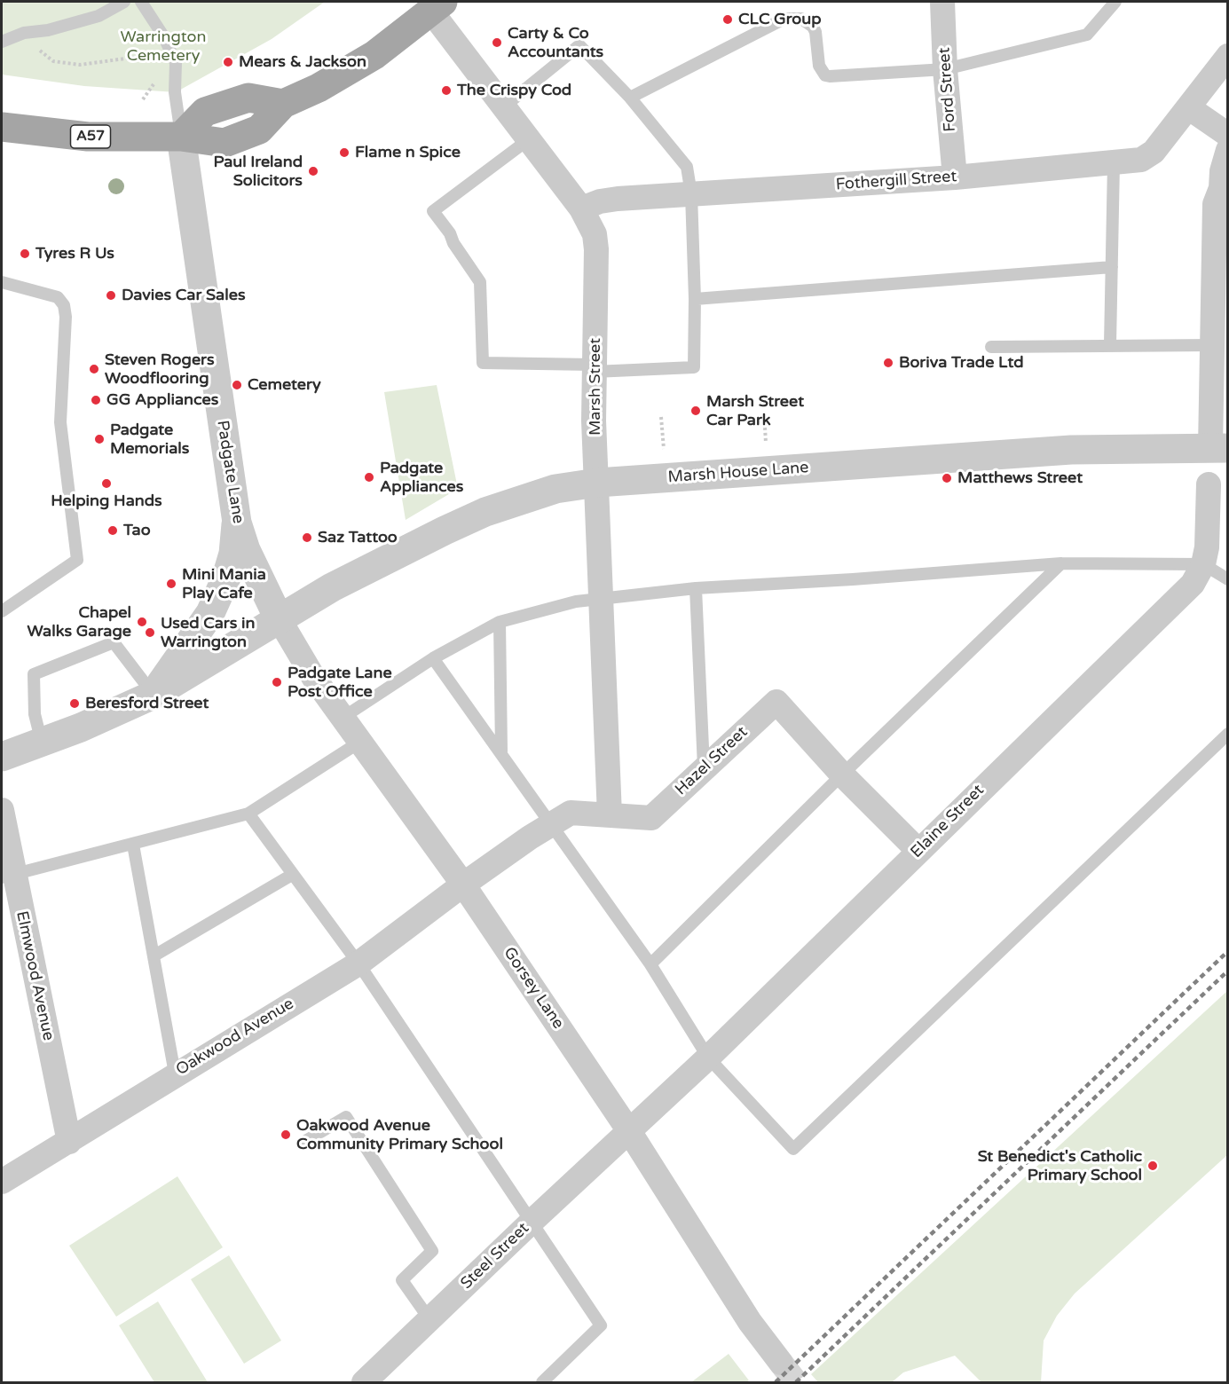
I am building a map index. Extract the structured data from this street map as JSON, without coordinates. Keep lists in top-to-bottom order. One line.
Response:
{"streets":{"main road":["A57"],"street":["Ford Street","Fothergill Street","Marsh Street","Padgate Lane","Marsh House Lane","Hazel Street","Elaine Street","Elmwood Avenue","Gorsey Lane","Oakwood Avenue","Steel Street"]},"crossings":[["Ford Street","Fothergill Street"],["A57","Padgate Lane"],["Fothergill Street","Marsh Street"],["Marsh Street","Marsh House Lane"],["Marsh Street","Hazel Street"],["Padgate Lane","Marsh House Lane"],["Padgate Lane","Gorsey Lane"],["Marsh House Lane","Gorsey Lane"],["Hazel Street","Elaine Street"],["Hazel Street","Gorsey Lane"],["Hazel Street","Oakwood Avenue"],["Elaine Street","Gorsey Lane"],["Elaine Street","Steel Street"],["Elmwood Avenue","Oakwood Avenue"],["Gorsey Lane","Oakwood Avenue"],["Gorsey Lane","Steel Street"]],"parks":["Warrington Cemetery"],"places":["CLC Group","Carty & Co Accountants","Mears & Jackson","The Crispy Cod","Flame n Spice","Paul Ireland Solicitors","Tyres R Us","Davies Car Sales","Boriva Trade Ltd","Steven Rogers Woodflooring","Cemetery","GG Appliances","Marsh Street Car Park","Padgate Memorials","Padgate Appliances","Matthews Street","Helping Hands","Tao","Saz Tattoo","Mini Mania Play Cafe","Chapel Walks Garage","Used Cars in Warrington","Padgate Lane Post Office","Beresford Street","Oakwood Avenue Community Primary School","St Benedict's Catholic Primary School"]}
